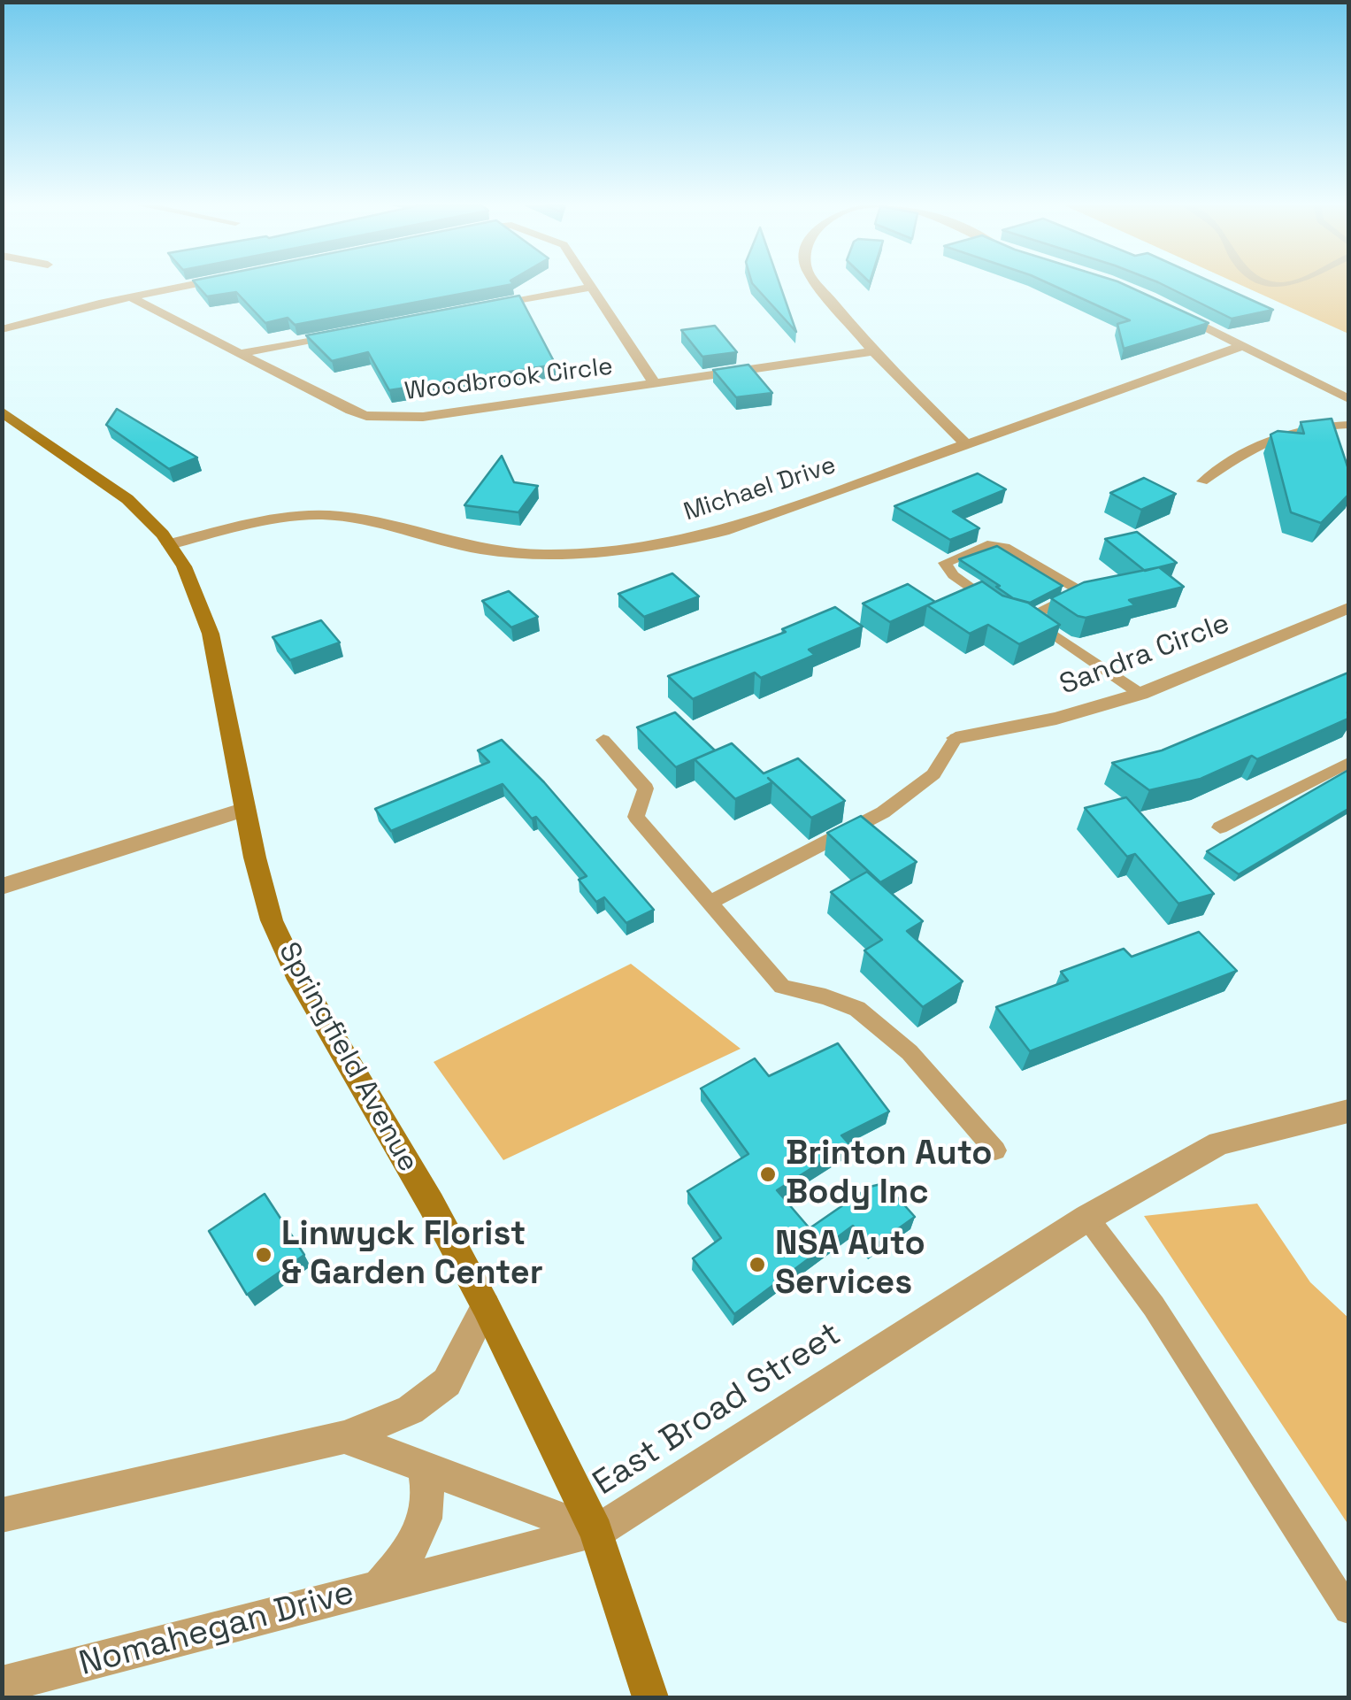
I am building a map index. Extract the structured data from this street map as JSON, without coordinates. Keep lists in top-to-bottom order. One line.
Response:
{"streets":{"main road":["Springfield Avenue"],"street":["Woodbrook Circle","Michael Drive","Sandra Circle","East Broad Street","Nomahegan Drive"]},"crossings":[["Michael Drive","Springfield Avenue"],["Springfield Avenue","East Broad Street"],["Springfield Avenue","Nomahegan Drive"],["East Broad Street","Nomahegan Drive"]],"places":["Brinton Auto Body Inc","Linwyck Florist & Garden Center","NSA Auto Services"]}
